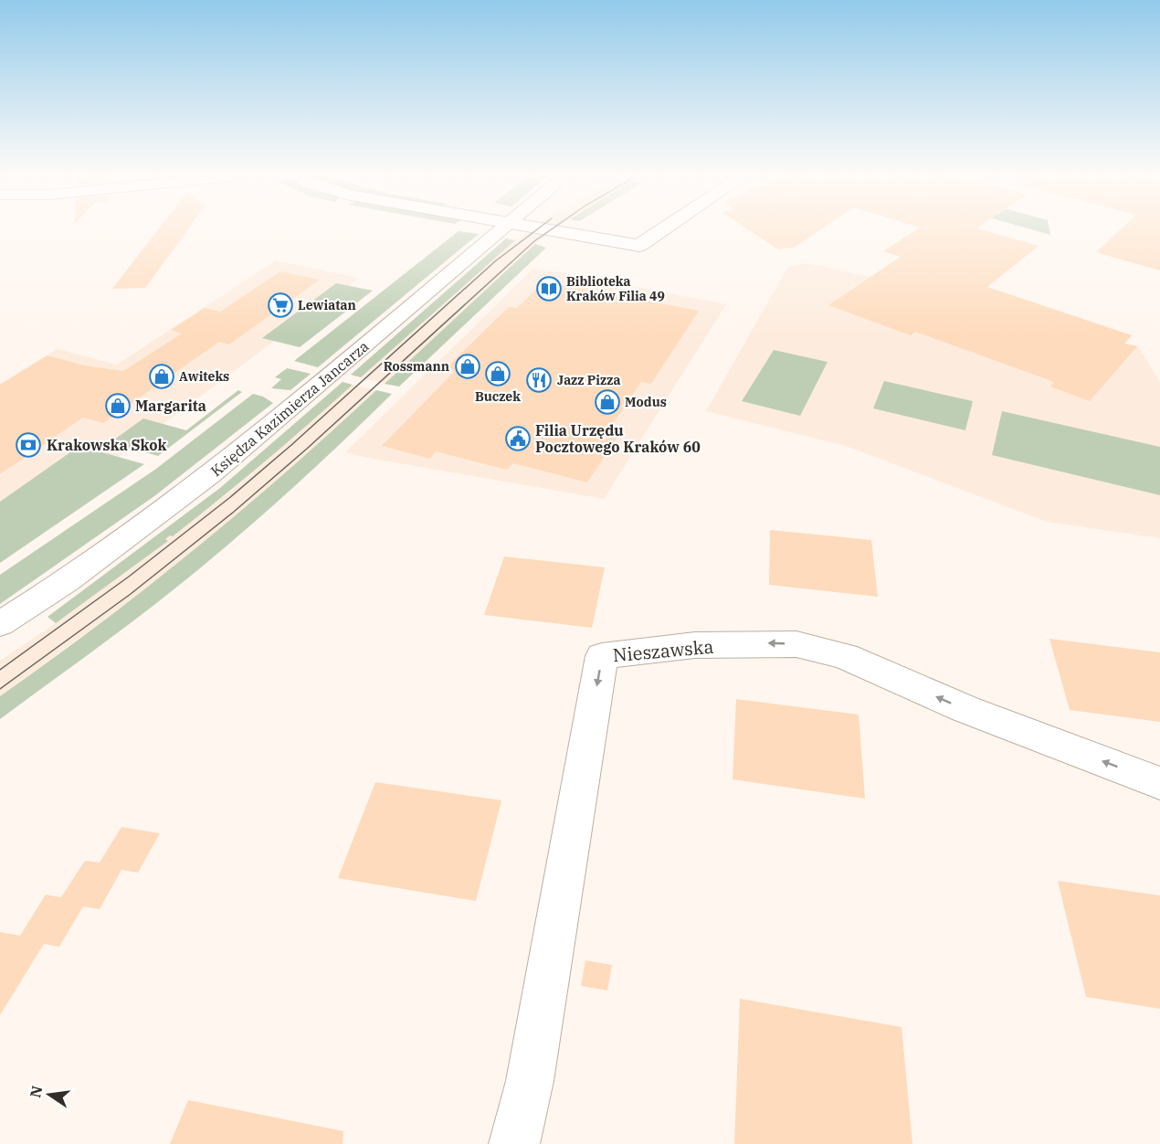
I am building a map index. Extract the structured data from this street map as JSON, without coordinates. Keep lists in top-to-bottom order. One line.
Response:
{"streets":{"street":["Księdza Kazimierza Jancarza","Nieszawska"]},"places":{"library":["Biblioteka Kraków Filia 49"],"supermarket":["Lewiatan"],"shop":["Rossmann","Buczek","Awiteks","Modus","Margarita"],"restaurant":["Jazz Pizza"],"public building":["Filia Urzędu Pocztowego Kraków 60"],"bank":["Krakowska Skok"]},"north":"left"}
